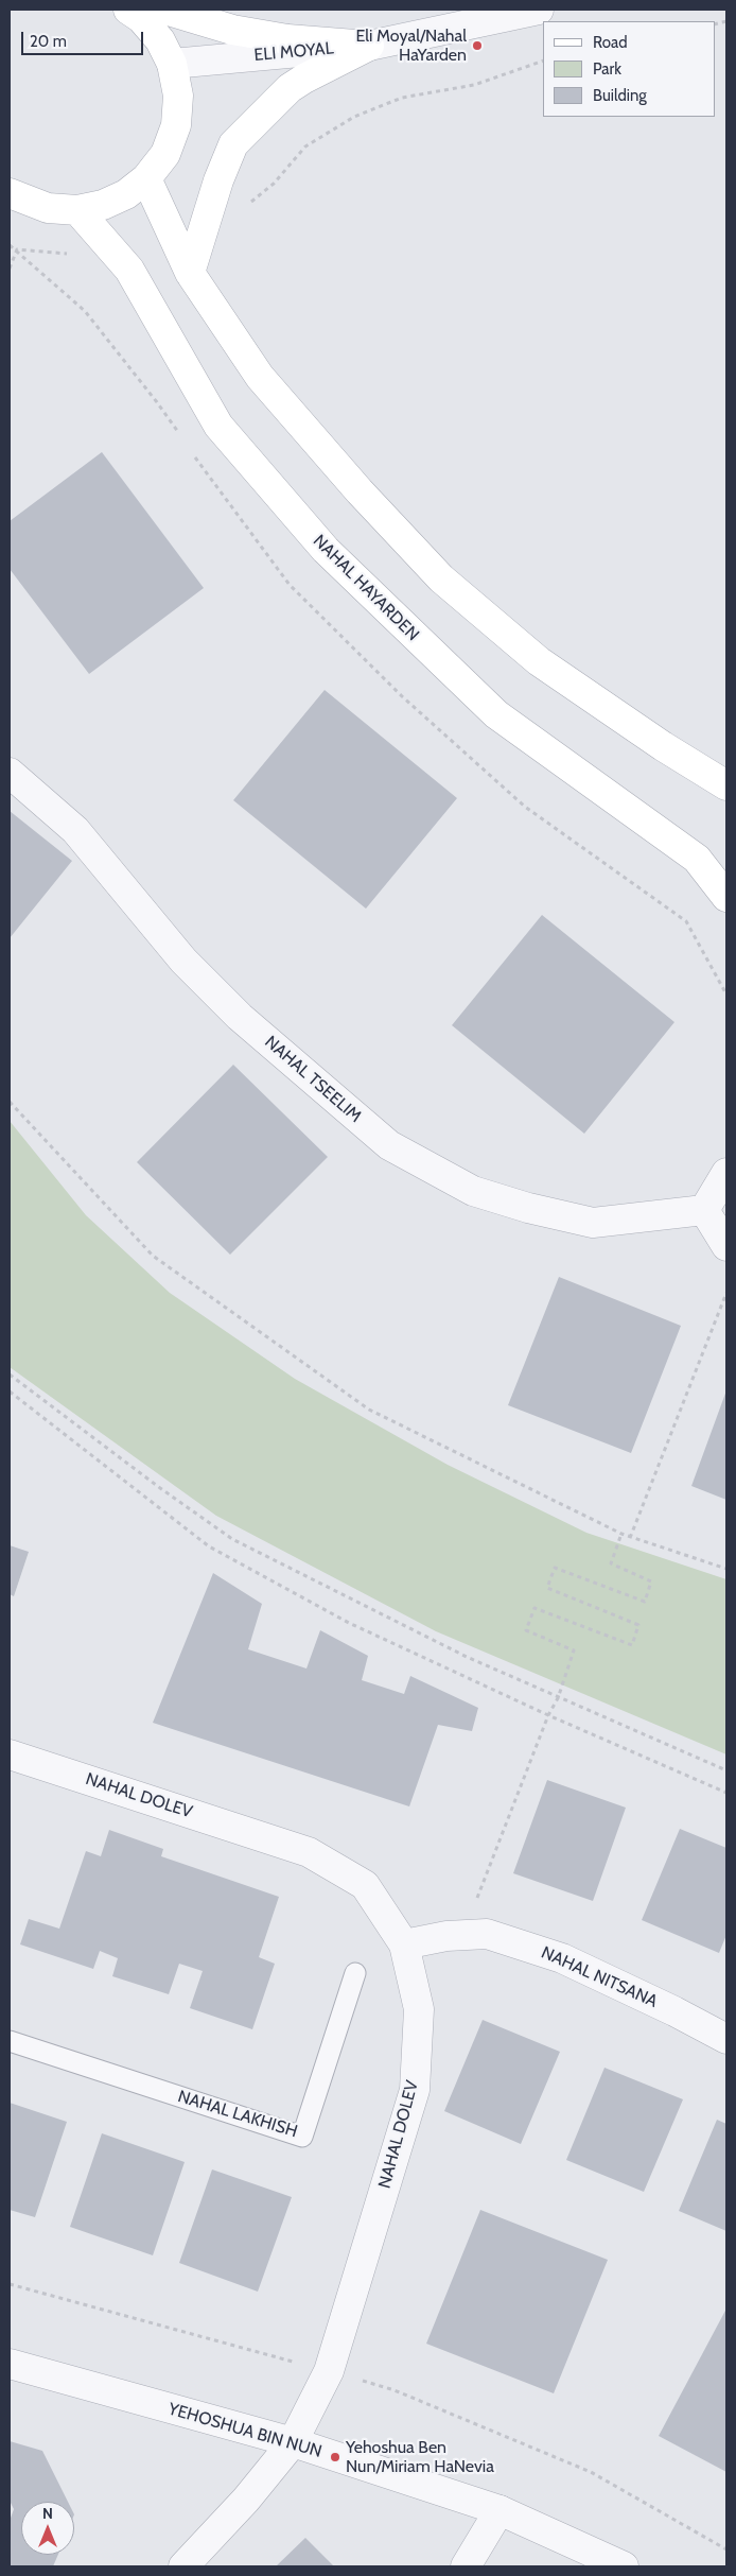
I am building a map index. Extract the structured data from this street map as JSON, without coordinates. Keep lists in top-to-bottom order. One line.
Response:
{"streets":{"main road":["NAHAL HAYARDEN"],"street":["ELI MOYAL","NAHAL TSEELIM","NAHAL DOLEV","NAHAL NITSANA","YEHOSHUA BIN NUN"],"lane":["NAHAL LAKHISH"]},"crossings":[["NAHAL DOLEV","NAHAL NITSANA"],["NAHAL DOLEV","YEHOSHUA BIN NUN"]],"places":["Eli Moyal/Nahal HaYarden","Yehoshua Ben Nun/Miriam HaNevia"],"legend":["Road","Park","Building"],"scale_bar":"20 m","north":"top"}
